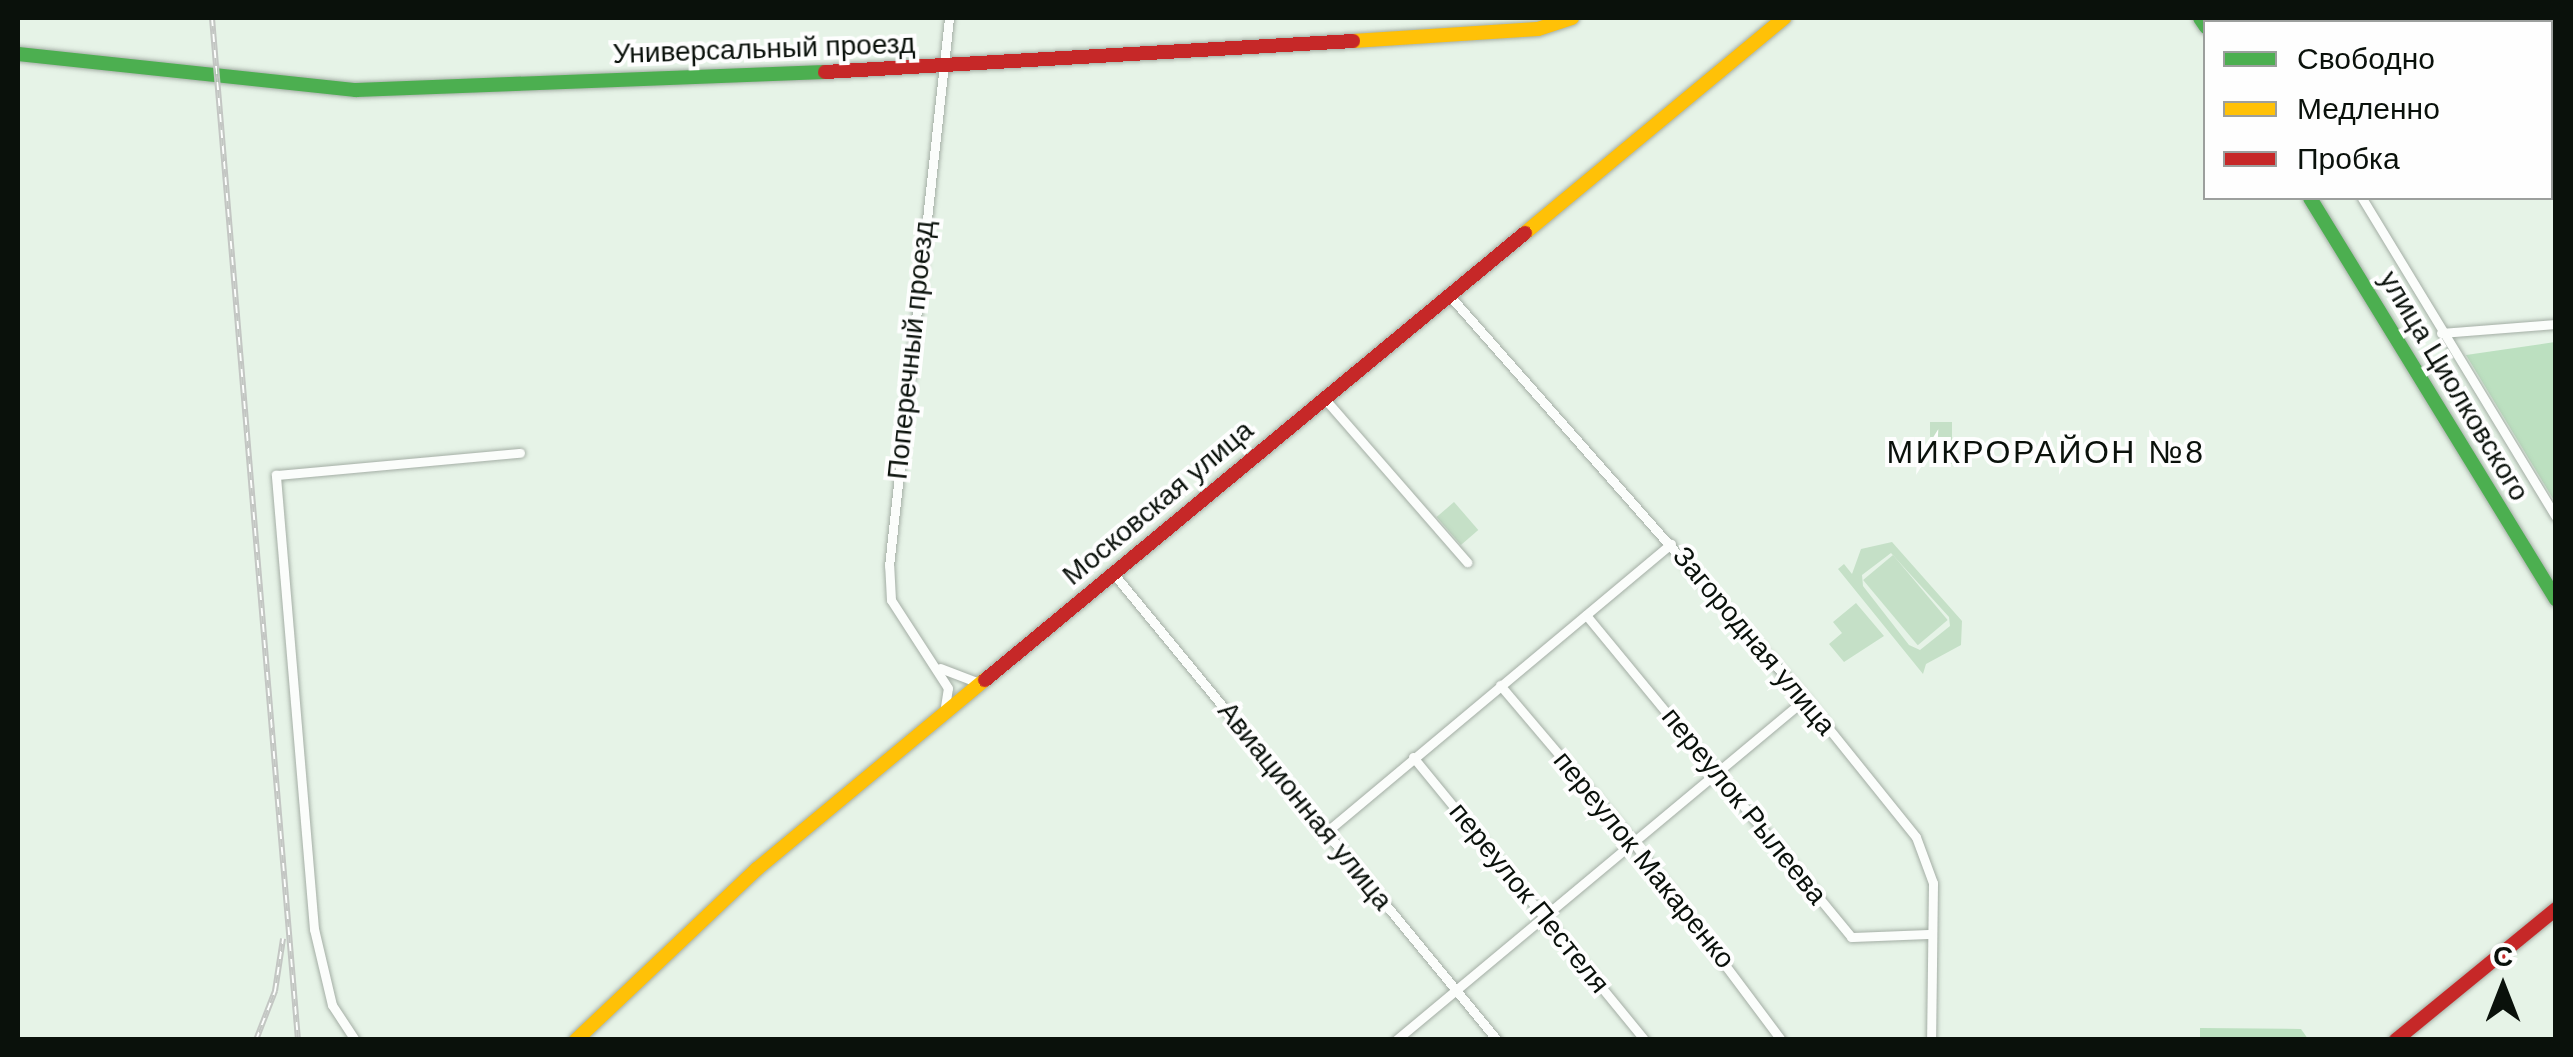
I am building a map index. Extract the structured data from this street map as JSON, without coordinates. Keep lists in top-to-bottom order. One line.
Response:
{"streets":{"main road":["Универсальный проезд","улица Циолковского","Московская улица"],"street":["Поперечный проезд","Загородная улица","Авиационная улица","переулок Рылеева","переулок Макаренко","переулок Пестеля"]},"crossings":[["Универсальный проезд","Поперечный проезд"],["Московская улица","Загородная улица"],["Московская улица","Авиационная улица"],["Загородная улица","переулок Рылеева"]],"districts":["МИКРОРАЙОН №8"],"legend":["Свободно","Медленно","Пробка"],"north":"top"}
